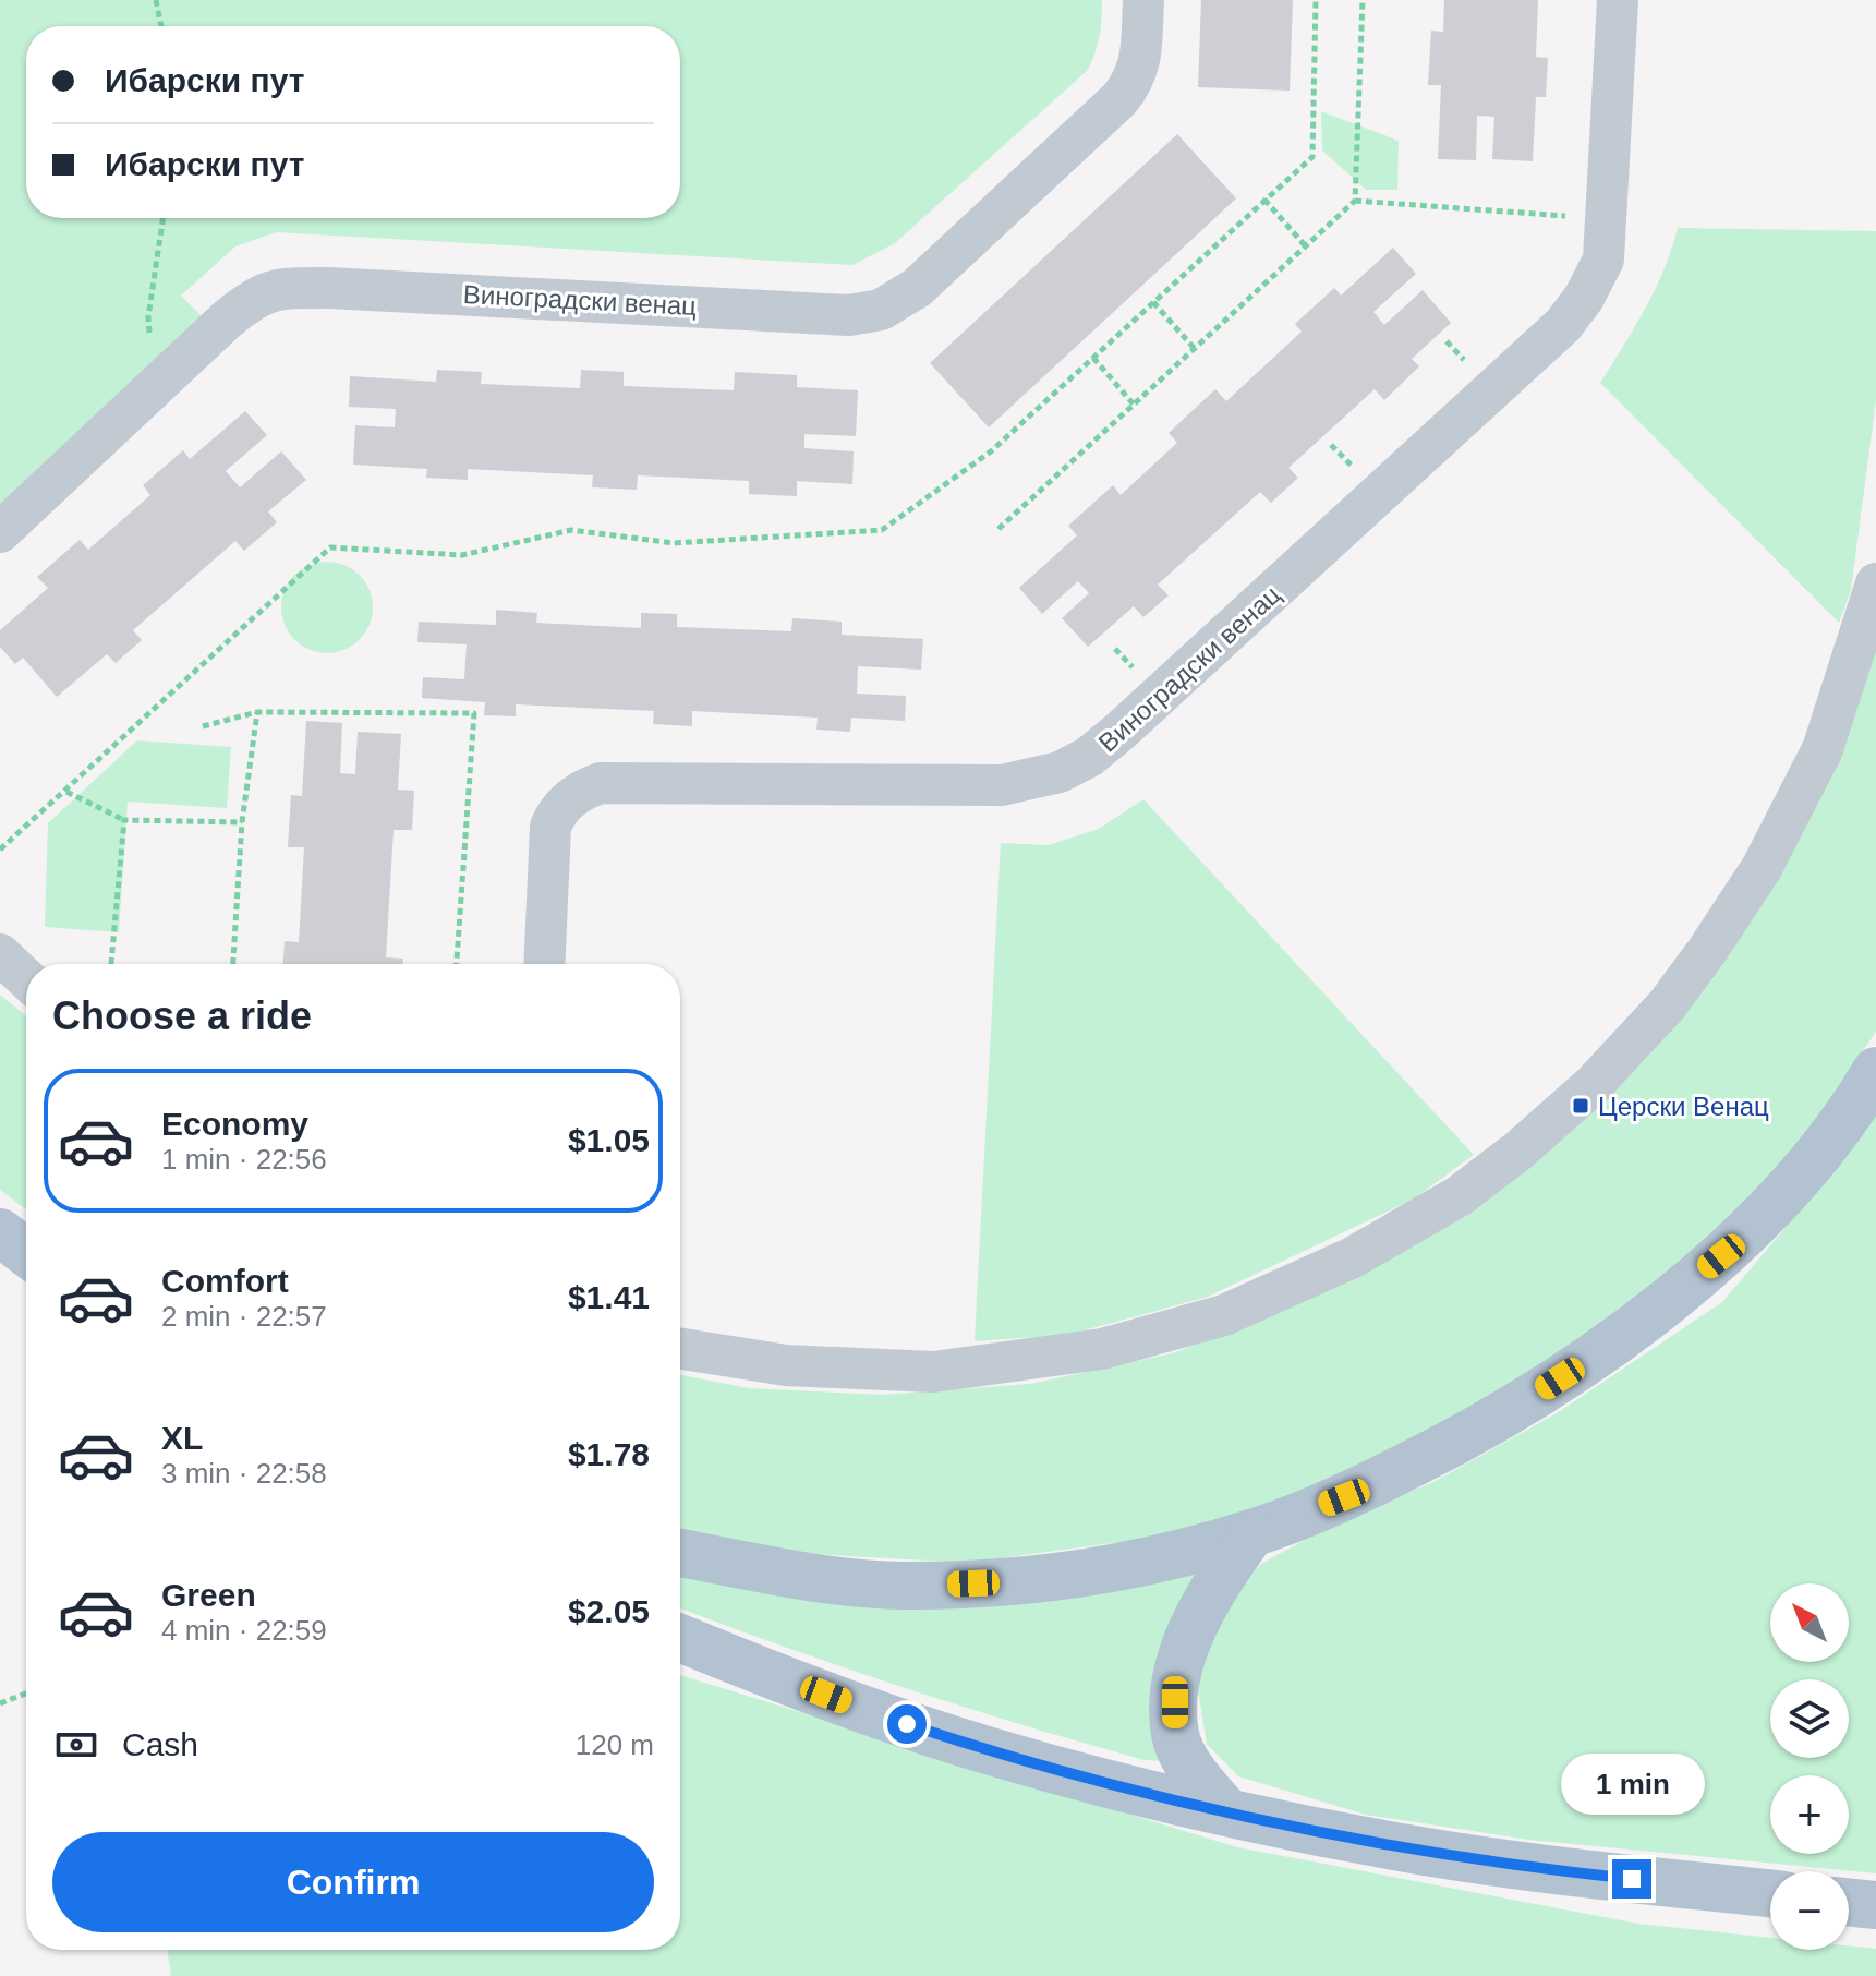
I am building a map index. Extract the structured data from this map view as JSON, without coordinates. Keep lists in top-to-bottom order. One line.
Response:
{"streets":{"street":["Виноградски венац"]},"places":{"transit":["Церски Венац"]},"north":"top left","page":{"banner":["Ибарски пут","Ибарски пут"],"heading":"Choose a ride","list":[{"name":"Economy","note":"1 min · 22:56","value":"$1.05"},{"name":"Comfort","note":"2 min · 22:57","value":"$1.41"},{"name":"XL","note":"3 min · 22:58","value":"$1.78"},{"name":"Green","note":"4 min · 22:59","value":"$2.05"}],"map_buttons":["+","−"],"pay":["Cash","120 m"],"bubble":"1 min","buttons":"Confirm"}}
